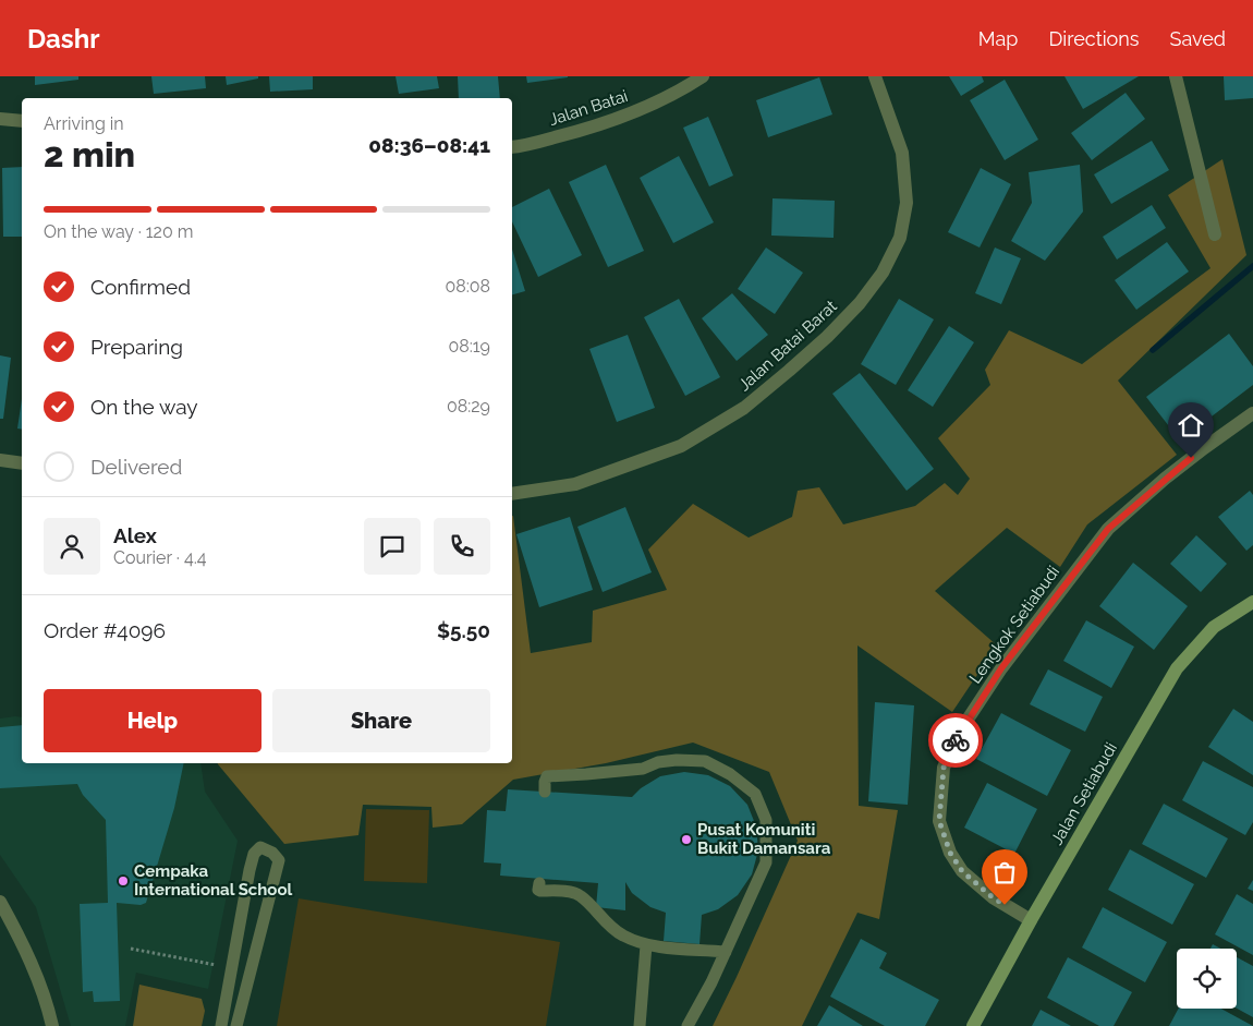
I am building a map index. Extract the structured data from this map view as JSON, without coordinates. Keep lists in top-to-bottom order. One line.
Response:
{"streets":{"street":["Jalan Batai","Jalan Batai Barat","Lengkok Setiabudi","Jalan Setiabudi"]},"crossings":[["Lengkok Setiabudi","Jalan Setiabudi"]],"places":["Pusat Komuniti Bukit Damansara","Cempaka International School"],"page":{"header":"Dashr","nav":["Map","Directions","Saved"],"heading":["2 min","Arriving in","08:36–08:41"],"panel":["Alex","Courier · 4.4","Order #4096","$5.50"],"bar":"On the way · 120 m","list":[["Confirmed","08:08"],["Preparing","08:19"],["On the way","08:29"],"Delivered"],"buttons":["Help","Share"]}}
